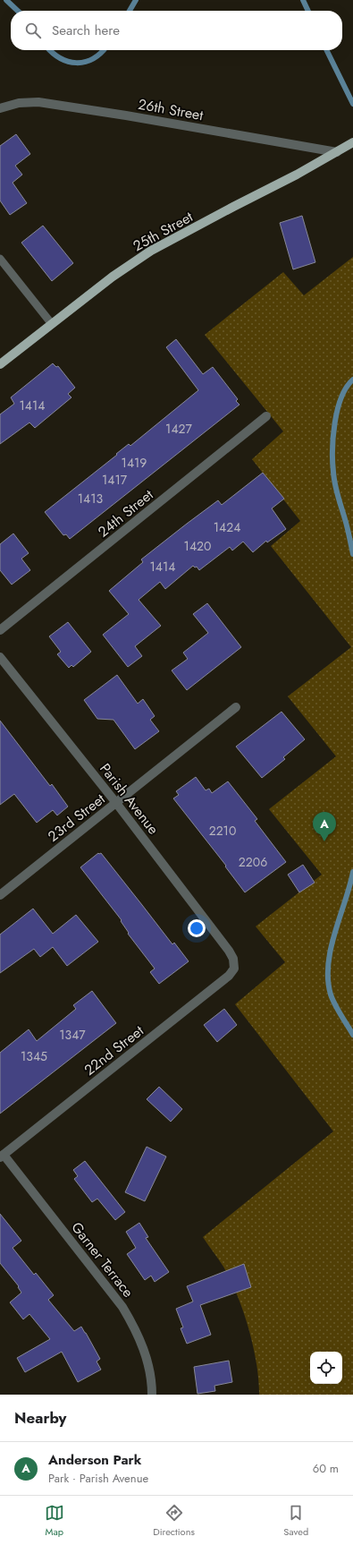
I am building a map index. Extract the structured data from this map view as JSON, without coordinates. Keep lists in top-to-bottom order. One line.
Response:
{"streets":{"main road":["25th Street"],"street":["26th Street","24th Street","Parish Avenue","23rd Street","22nd Street","Garner Terrace"]},"crossings":[["26th Street","25th Street"],["Parish Avenue","23rd Street"],["Parish Avenue","22nd Street"],["22nd Street","Garner Terrace"]],"house_numbers":["1414","1427","1419","1417","1413","1424","1420","1414","2210","2206","1347","1345"],"page":{"search":"Search here","pins":"A","heading":"Nearby","list":[{"mark":"A","name":"Anderson Park","note":"Park · Parish Avenue","value":"60 m"}],"nav":["Map","Directions","Saved"]}}
